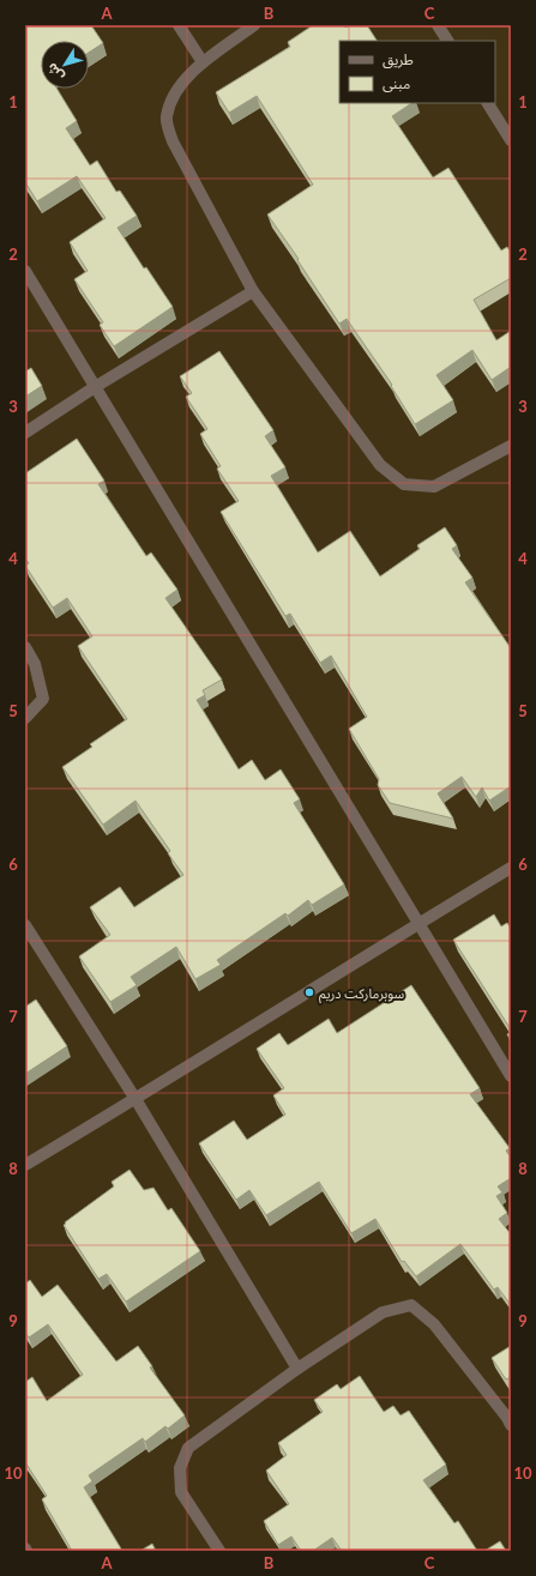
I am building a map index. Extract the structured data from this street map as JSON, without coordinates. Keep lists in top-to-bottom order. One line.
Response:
{"places":["سوبرماركت دريم"],"legend":["طريق","مبنى"],"north":"bottom left","grid":{"columns":["A","B","C"],"rows":["1","2","3","4","5","6","7","8","9","10"]}}
